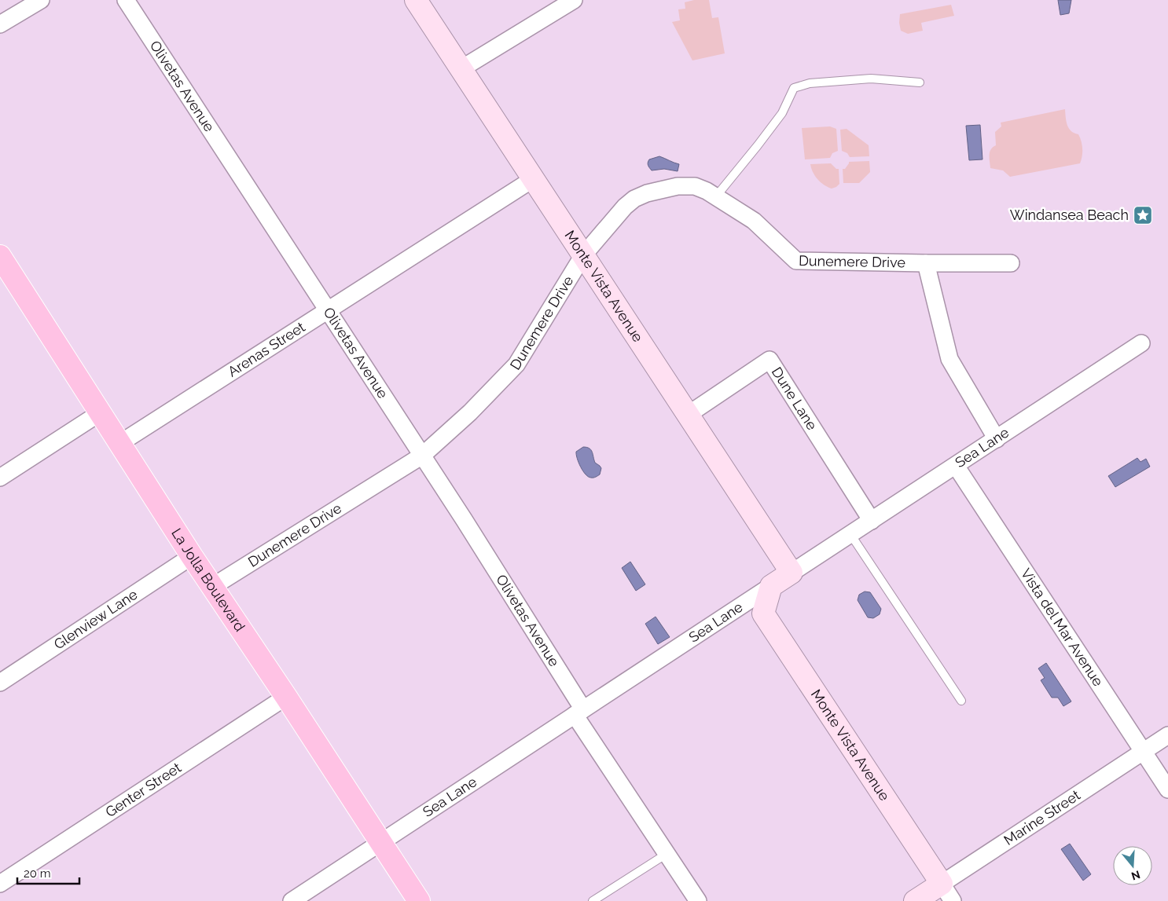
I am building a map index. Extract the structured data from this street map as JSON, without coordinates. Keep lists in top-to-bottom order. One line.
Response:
{"streets":{"main road":["La Jolla Boulevard"],"street":["Olivetas Avenue","Dunemere Drive","Monte Vista Avenue","Arenas Street","Dune Lane","Sea Lane","Glenview Lane","Vista del Mar Avenue","Genter Street","Marine Street"]},"crossings":[["Olivetas Avenue","Dunemere Drive"],["Olivetas Avenue","Arenas Street"],["Olivetas Avenue","Sea Lane"],["Dunemere Drive","Monte Vista Avenue"],["Dunemere Drive","Sea Lane"],["Dunemere Drive","La Jolla Boulevard"],["Monte Vista Avenue","Arenas Street"],["Monte Vista Avenue","Dune Lane"],["Monte Vista Avenue","Sea Lane"],["Monte Vista Avenue","Marine Street"],["Arenas Street","La Jolla Boulevard"],["Dune Lane","Sea Lane"],["Sea Lane","La Jolla Boulevard"],["Sea Lane","Vista del Mar Avenue"],["La Jolla Boulevard","Glenview Lane"],["La Jolla Boulevard","Genter Street"],["Vista del Mar Avenue","Marine Street"]],"places":{"place":["Windansea Beach"]},"scale_bar":"20 m","north":"bottom"}
